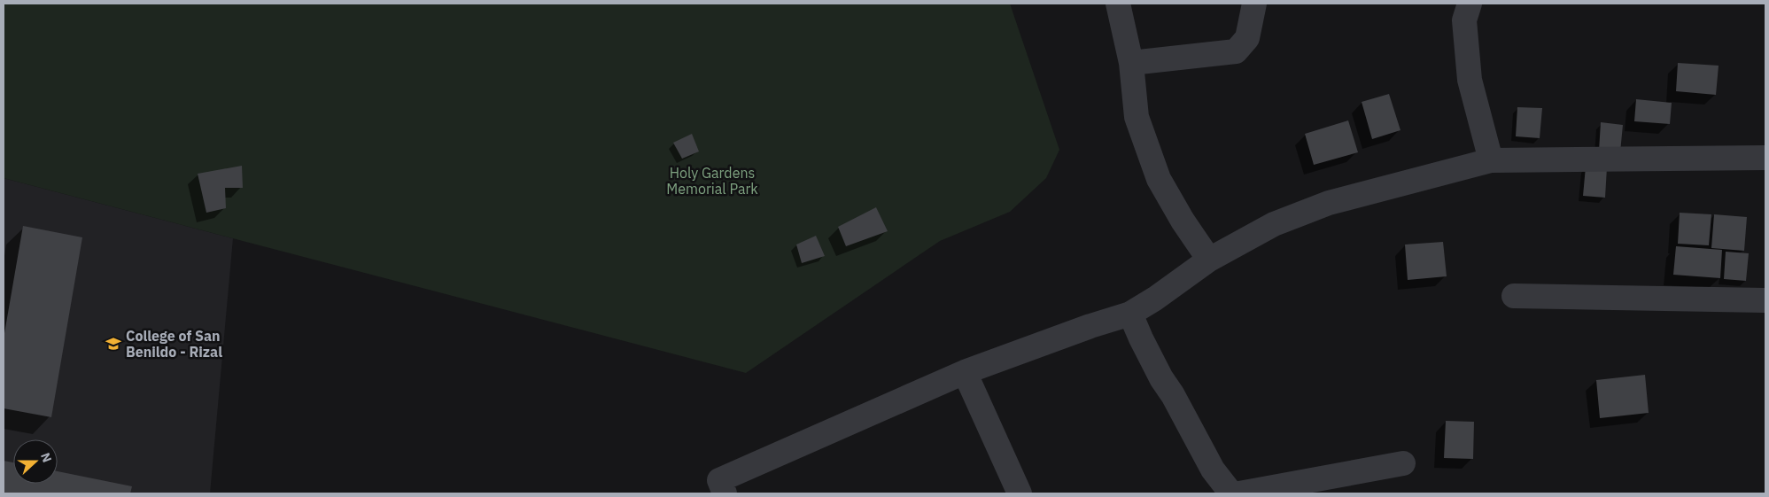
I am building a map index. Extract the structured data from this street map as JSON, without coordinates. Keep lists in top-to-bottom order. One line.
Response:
{"parks":["Holy Gardens Memorial Park"],"places":{"school or university":["College of San Benildo - Rizal"]},"north":"right"}
